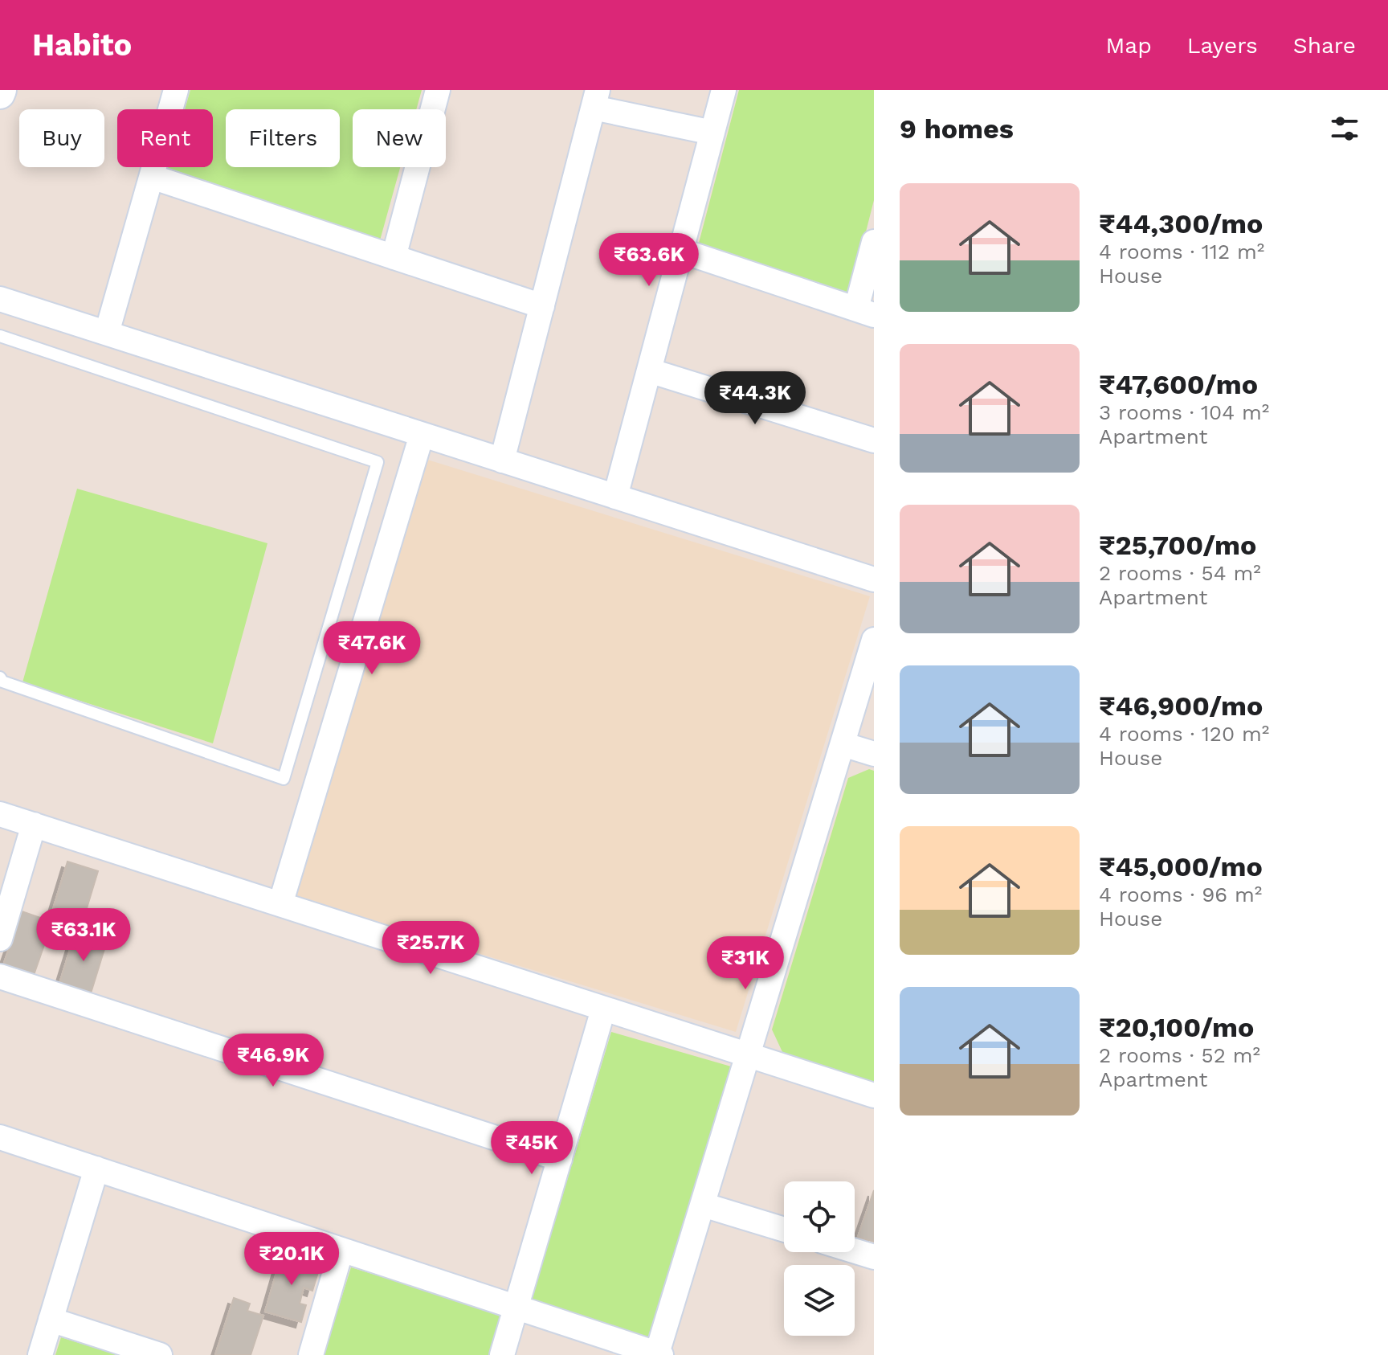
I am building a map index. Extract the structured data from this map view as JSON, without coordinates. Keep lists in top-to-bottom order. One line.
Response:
{"page":{"header":"Habito","nav":["Map","Layers","Share"],"heading":"9 homes","chip":["Buy","Rent","Filters","New"],"list":[{"name":"₹44,300/mo","note":"4 rooms · 112 m² · House"},{"name":"₹47,600/mo","note":"3 rooms · 104 m² · Apartment"},{"name":"₹25,700/mo","note":"2 rooms · 54 m² · Apartment"},{"name":"₹46,900/mo","note":"4 rooms · 120 m² · House"},{"name":"₹45,000/mo","note":"4 rooms · 96 m² · House"},{"name":"₹20,100/mo","note":"2 rooms · 52 m² · Apartment"}],"price":["₹63.6K","₹44.3K","₹47.6K","₹63.1K","₹25.7K","₹31K","₹46.9K","₹45K","₹20.1K"]}}
